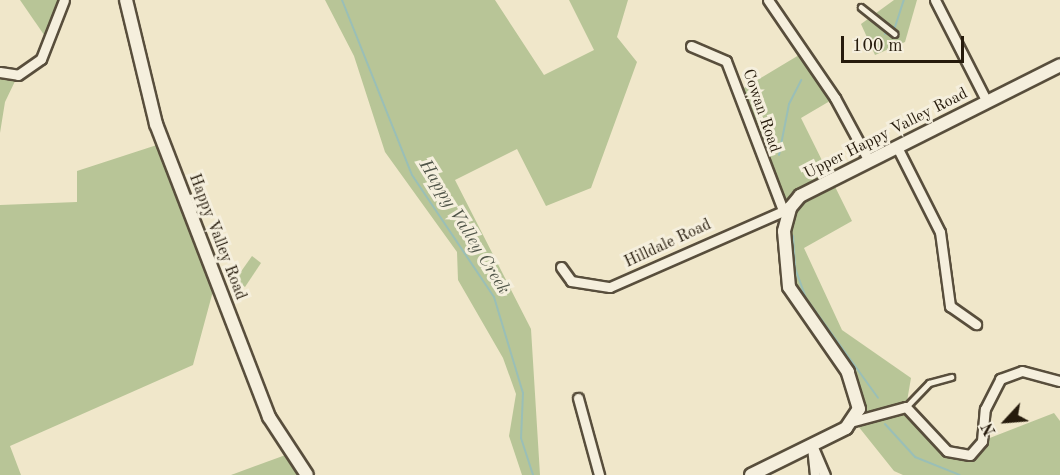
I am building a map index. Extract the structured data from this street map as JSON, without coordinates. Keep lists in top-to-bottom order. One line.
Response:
{"streets":{"street":["Cowan Road","Upper Happy Valley Road","Happy Valley Road","Hilldale Road"]},"crossings":[["Cowan Road","Upper Happy Valley Road"],["Cowan Road","Hilldale Road"],["Upper Happy Valley Road","Hilldale Road"]],"water":["Happy Valley Creek"],"scale_bar":"100 m","north":"bottom left"}
